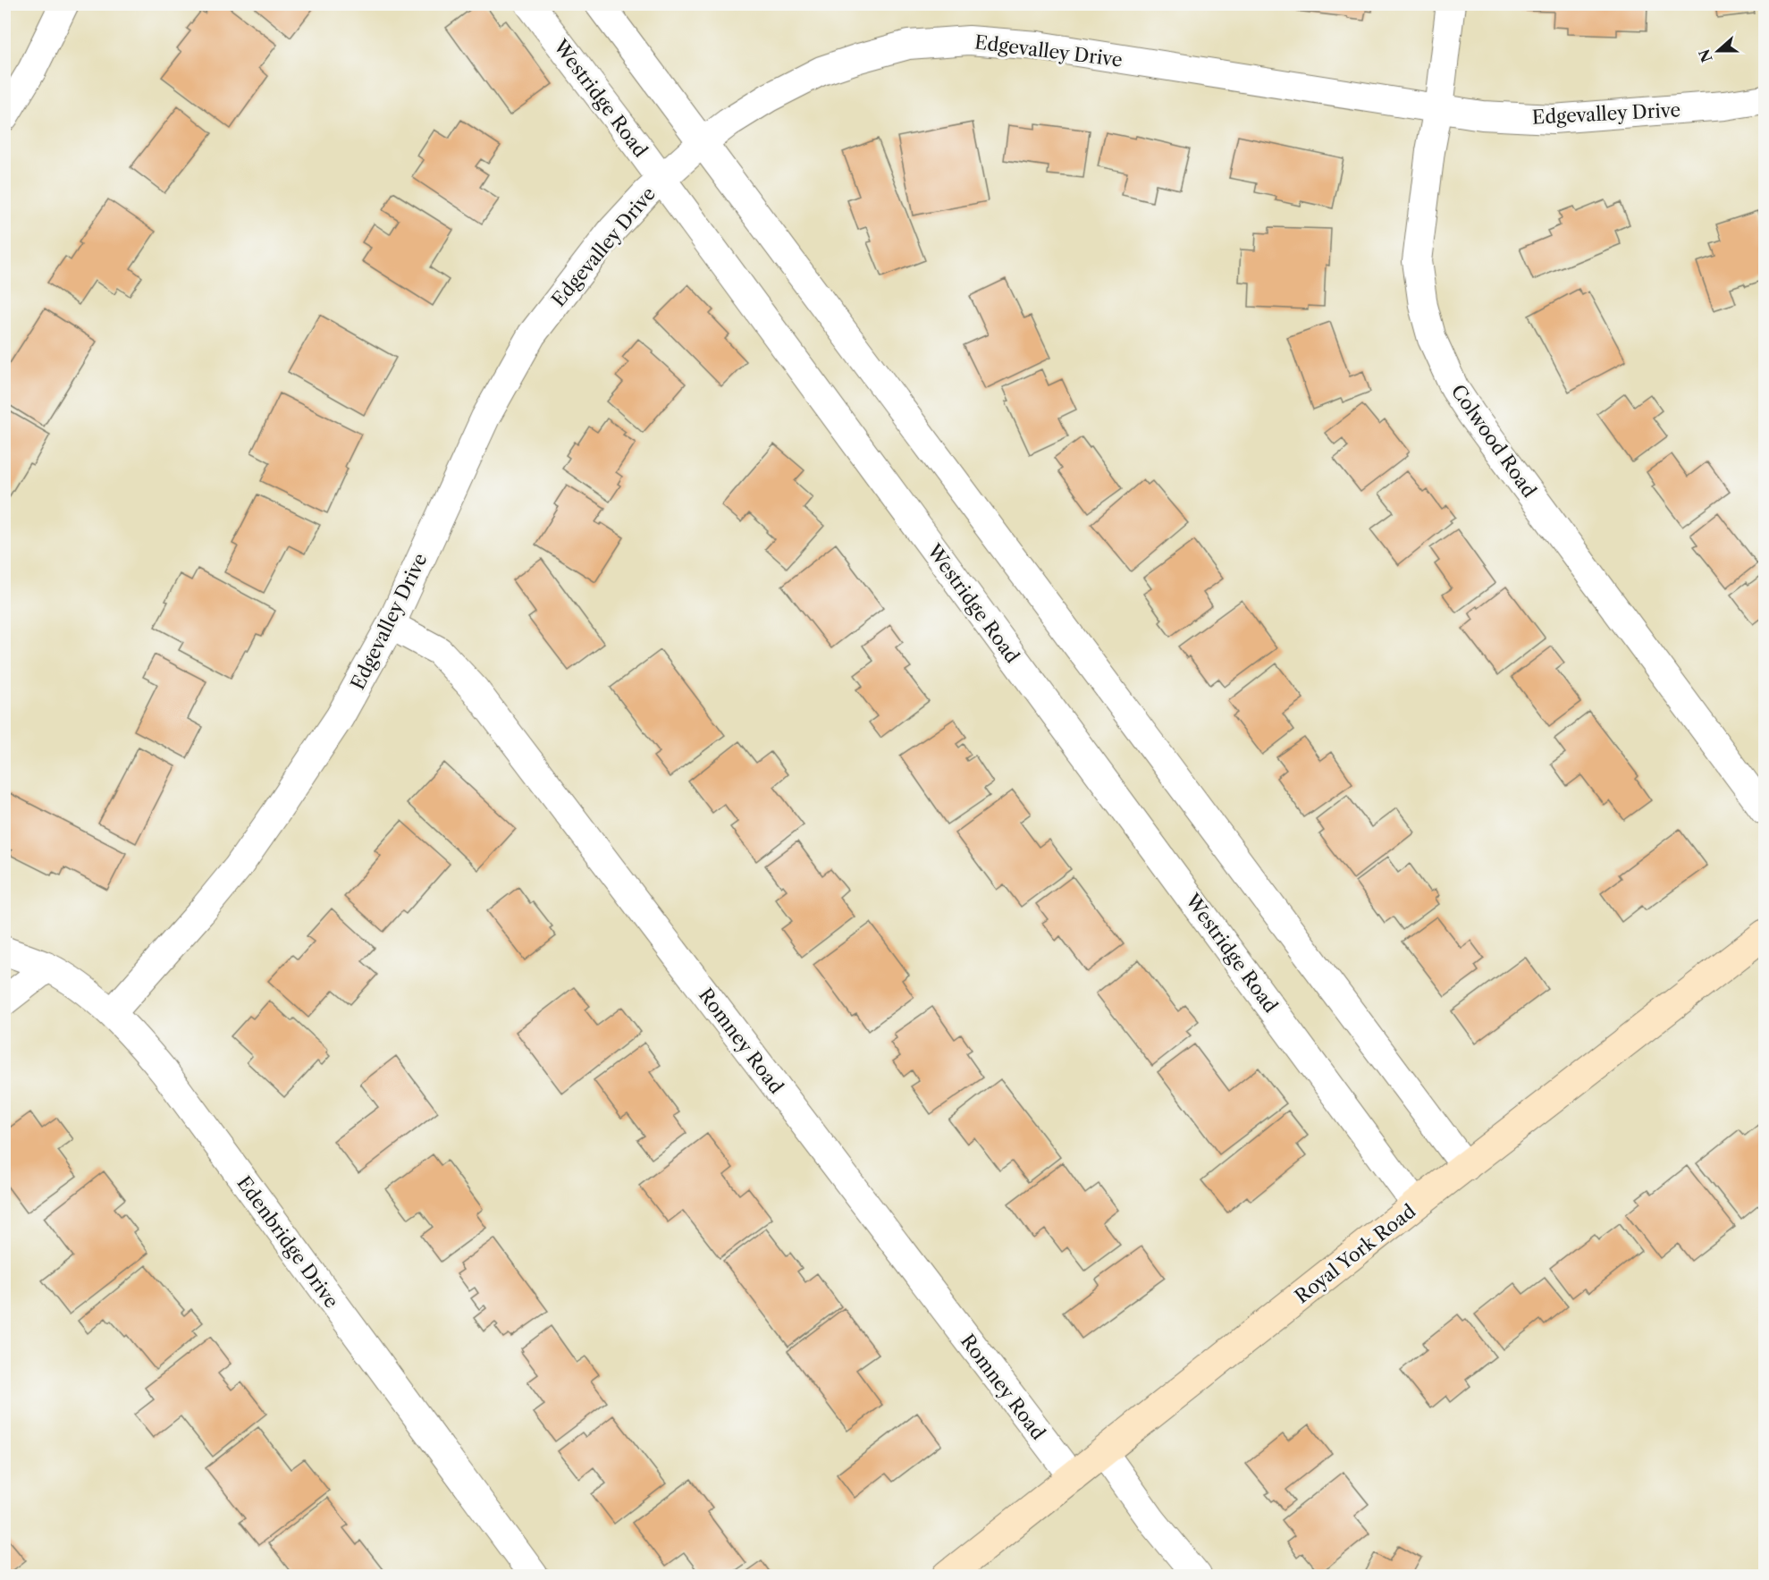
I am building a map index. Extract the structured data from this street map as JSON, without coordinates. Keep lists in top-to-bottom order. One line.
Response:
{"streets":{"main road":["Royal York Road"],"street":["Edgevalley Drive","Westridge Road","Colwood Road","Romney Road","Edenbridge Drive"]},"crossings":[["Edgevalley Drive","Westridge Road"],["Edgevalley Drive","Colwood Road"],["Edgevalley Drive","Romney Road"],["Edgevalley Drive","Edenbridge Drive"],["Westridge Road","Royal York Road"],["Romney Road","Royal York Road"]],"north":"left"}
